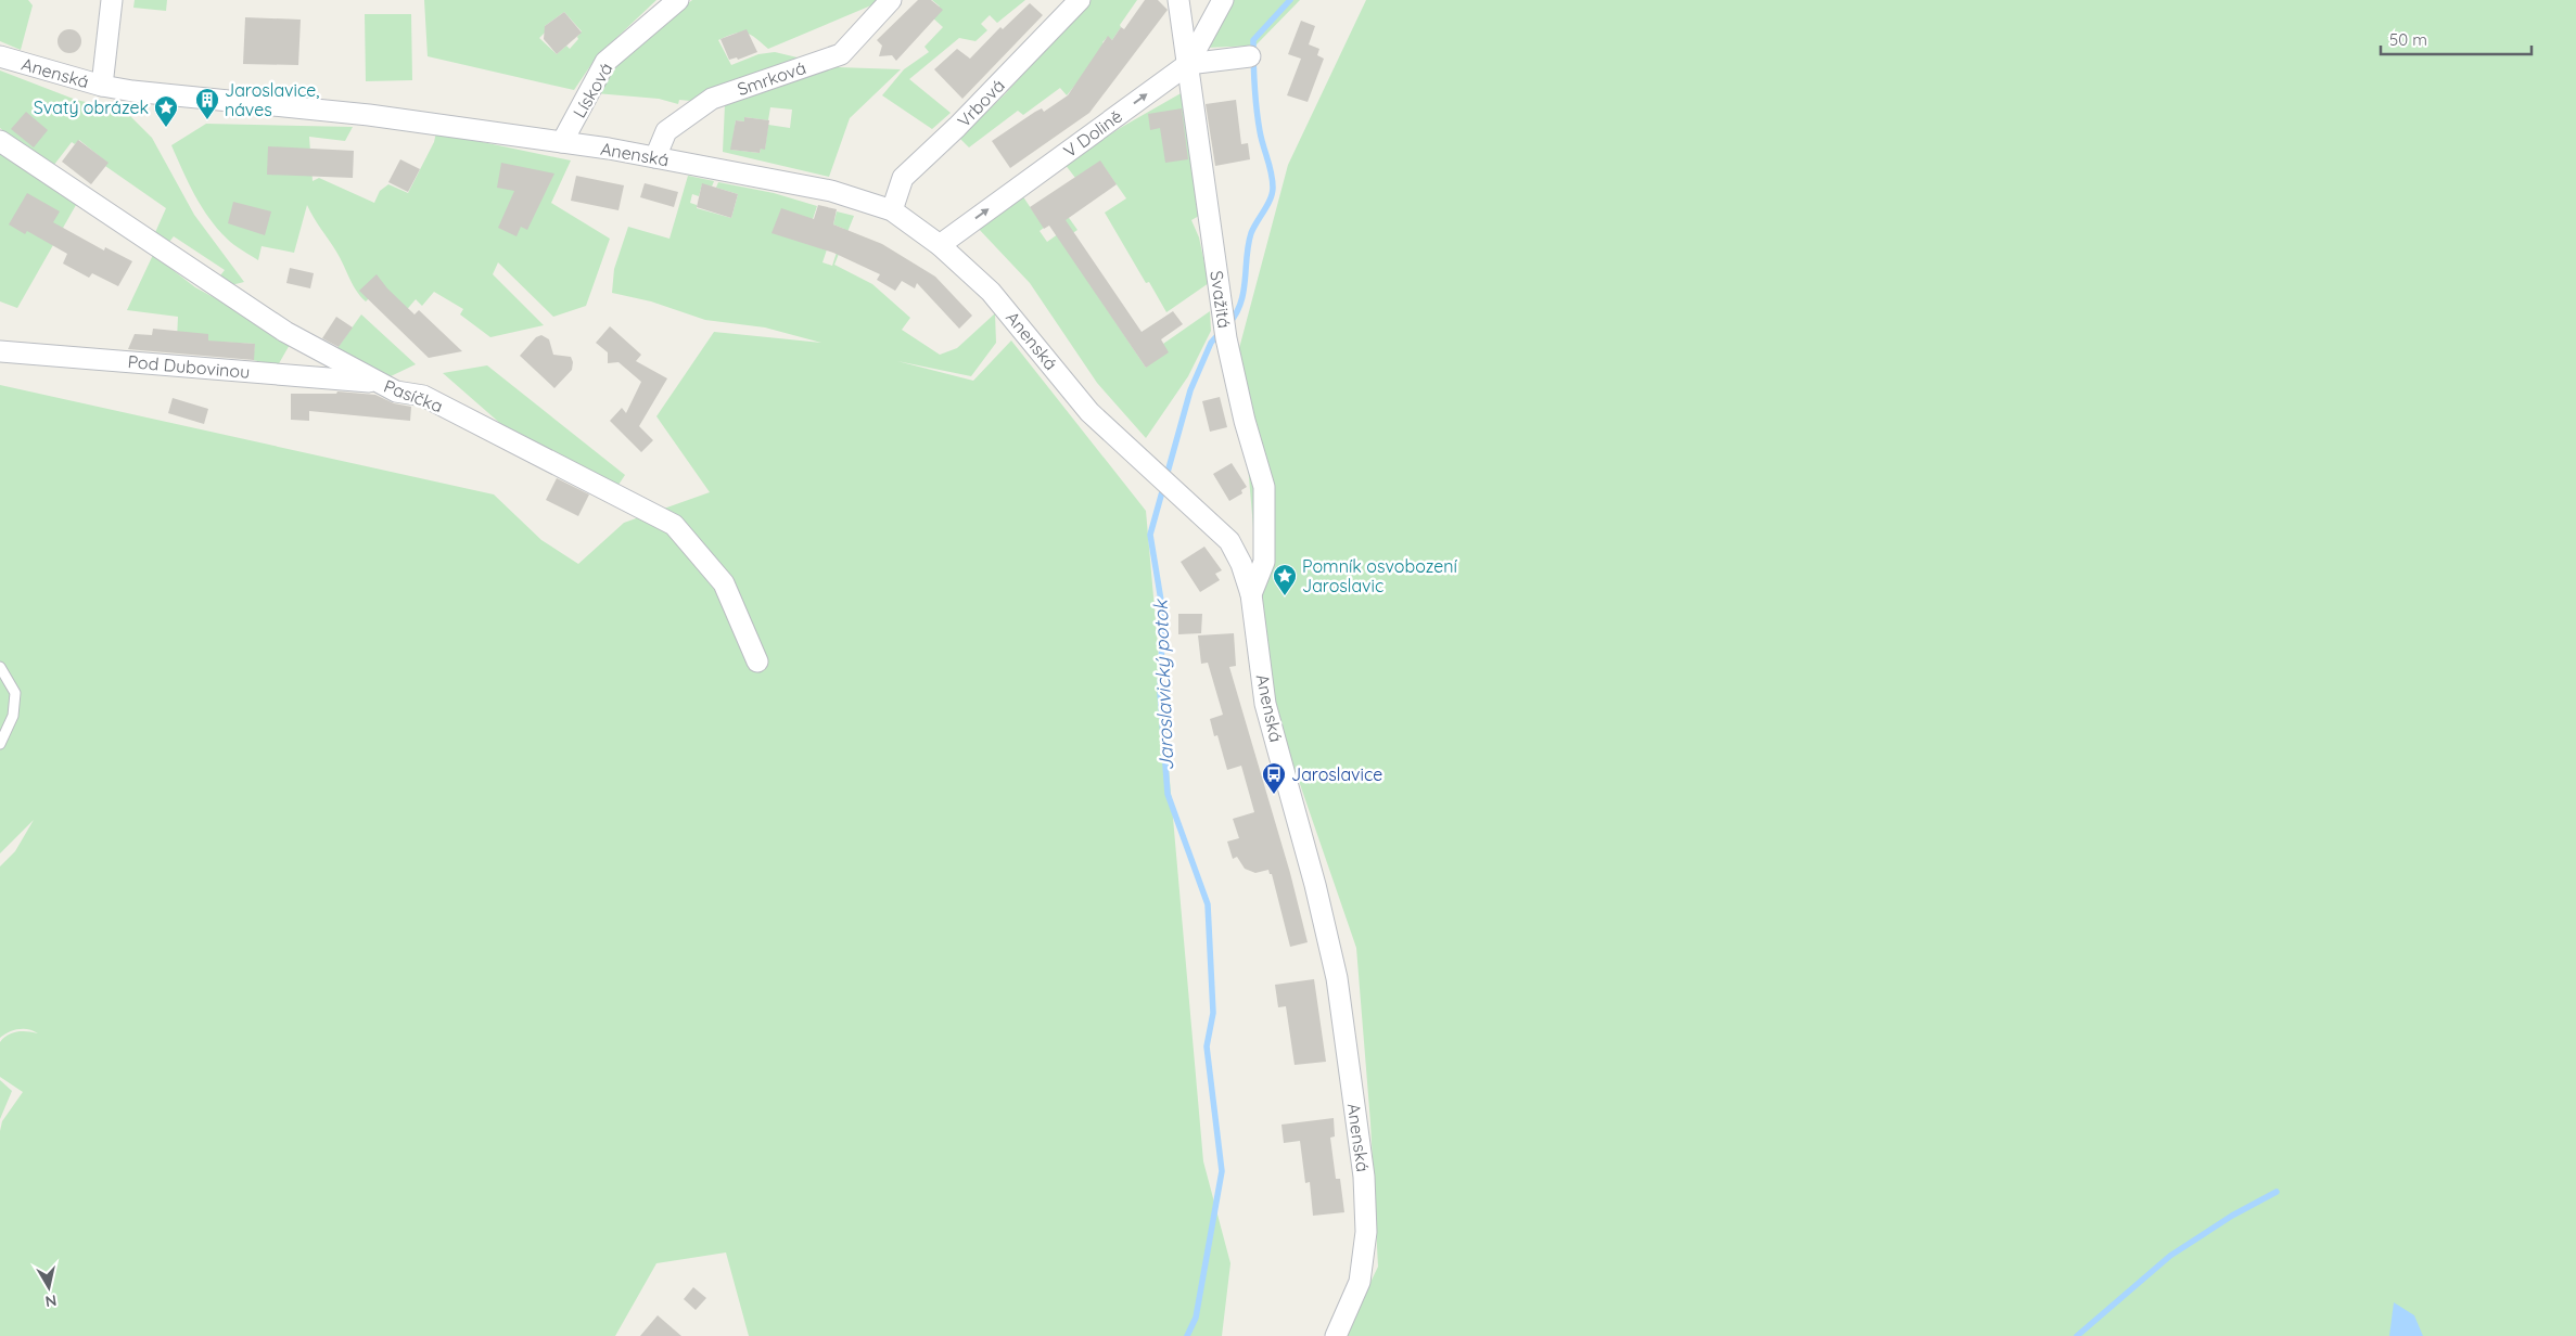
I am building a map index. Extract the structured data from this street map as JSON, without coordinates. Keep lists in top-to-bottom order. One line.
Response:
{"streets":{"street":["Anenská","Smrková","Lísková","Vrbová","V Dolině","Svažitá","Pod Dubovinou","Pasíčka"]},"crossings":[["Anenská","Smrková"],["Anenská","Lísková"],["Anenská","Vrbová"],["Anenská","V Dolině"],["Anenská","Svažitá"],["V Dolině","Svažitá"],["Pod Dubovinou","Pasíčka"]],"one_way":["V Dolině"],"water":["Jaroslavický potok"],"places":{"building":["Jaroslavice, náves"],"place":["Svatý obrázek","Pomník osvobození Jaroslavic"],"bus stop":["Jaroslavice"]},"scale_bar":"50 m","north":"bottom"}
